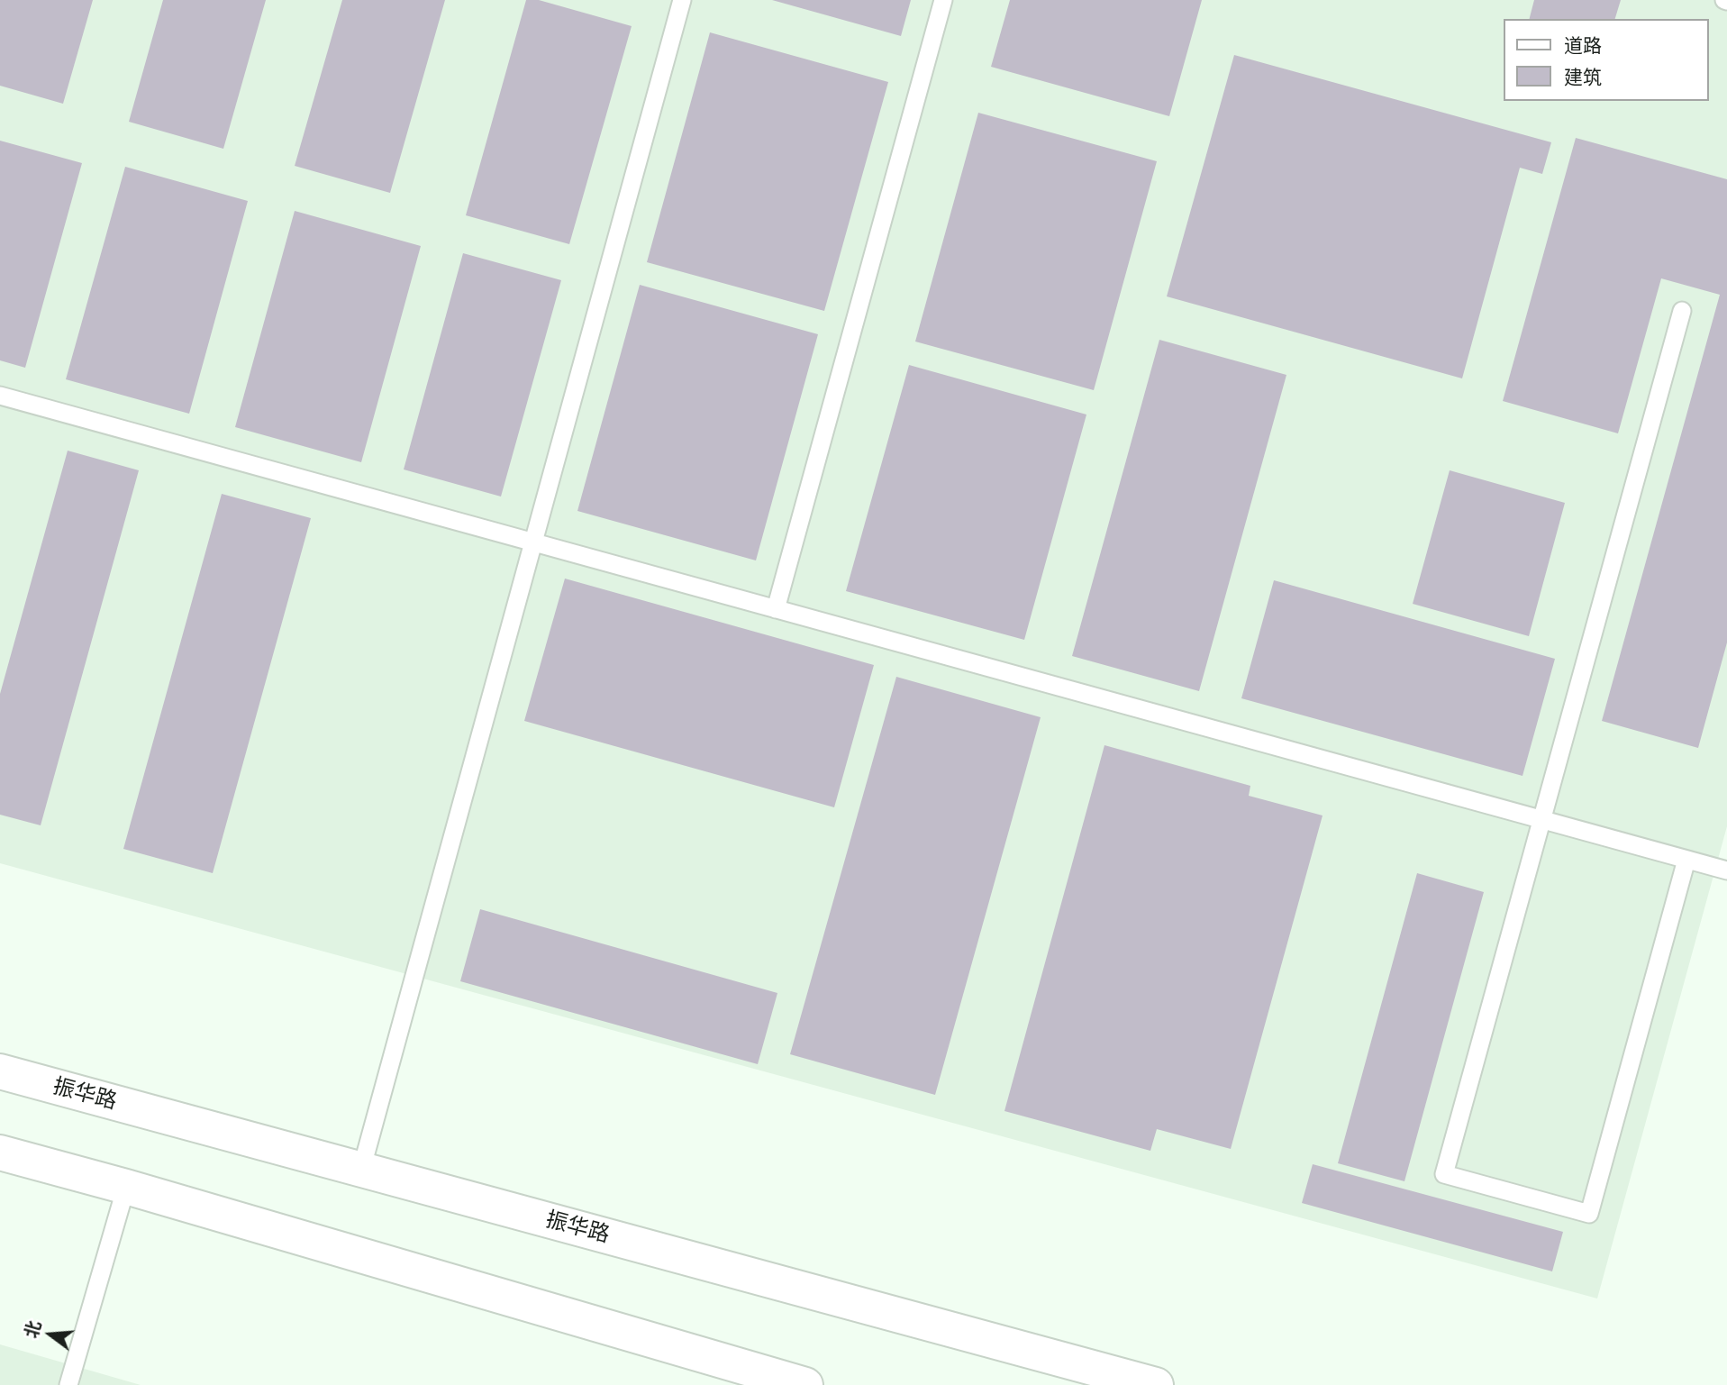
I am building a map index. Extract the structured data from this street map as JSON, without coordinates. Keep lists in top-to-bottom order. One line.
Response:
{"streets":{"main road":["振华路"]},"legend":["道路","建筑"],"north":"left"}
